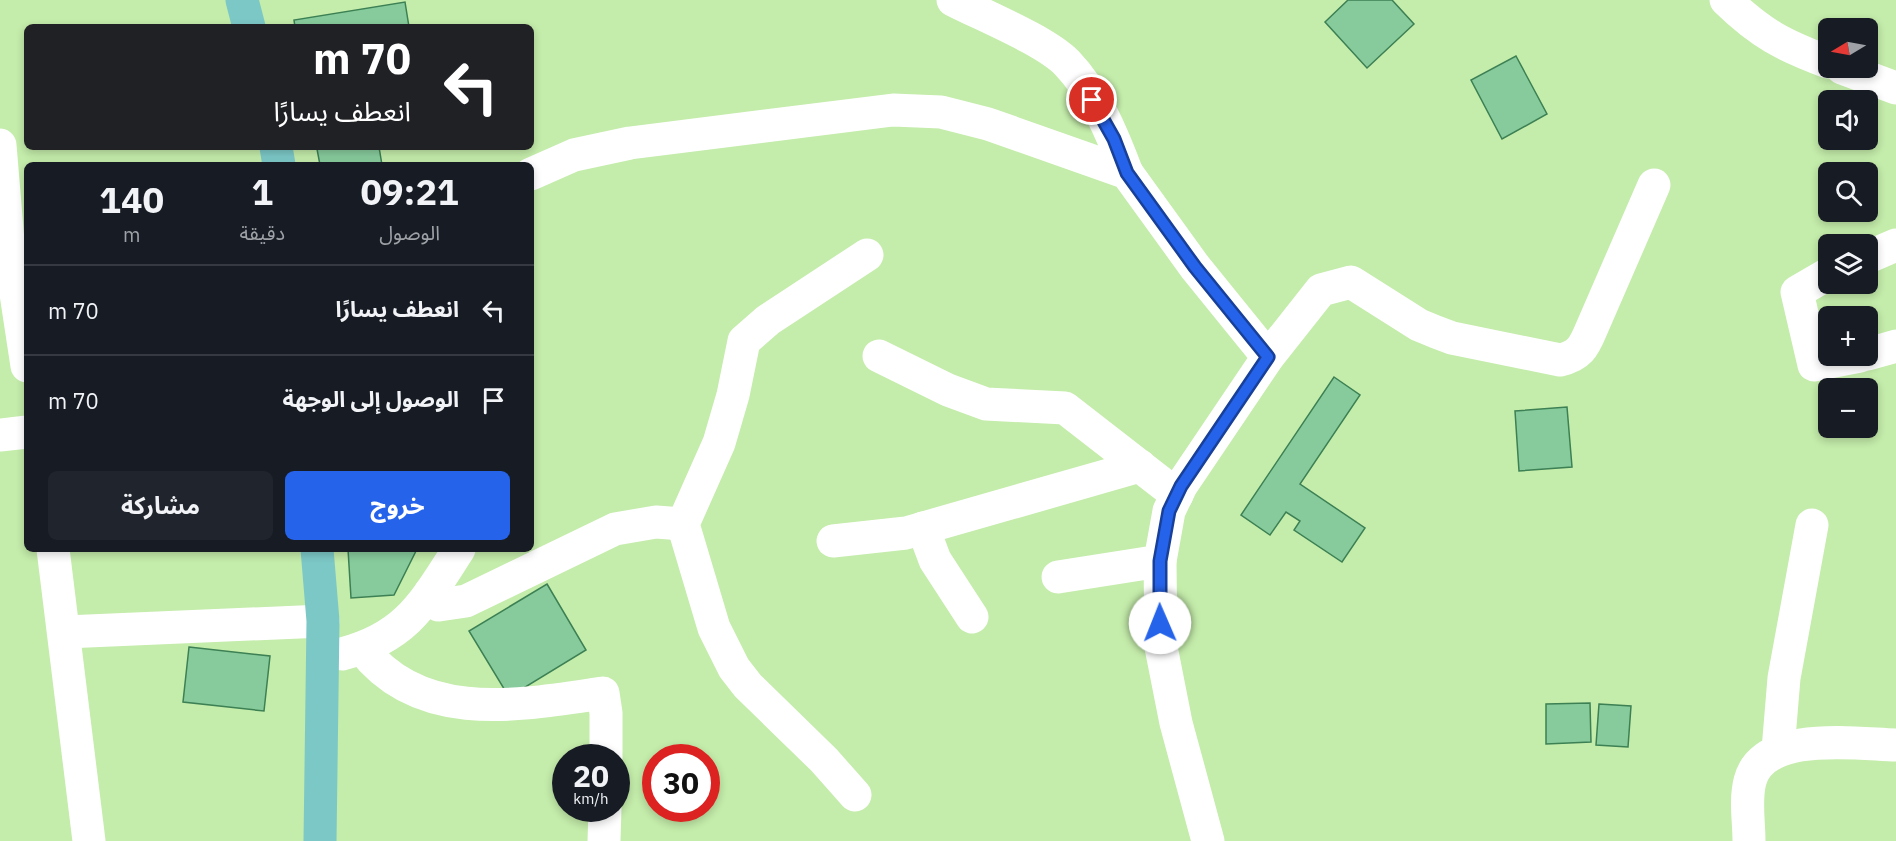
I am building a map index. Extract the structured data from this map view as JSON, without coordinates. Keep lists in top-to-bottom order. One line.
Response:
{"north":"left","page":{"map_buttons":["+","−"],"turn":["70 m","انعطف يسارًا"],"eta":["09:21","الوصول","1","دقيقة","140","m"],"list":[{"name":"انعطف يسارًا","value":"70 m"},{"name":"الوصول إلى الوجهة","value":"70 m"}],"buttons":["خروج","مشاركة"],"speed":"20 km/h","limit":"30"}}
